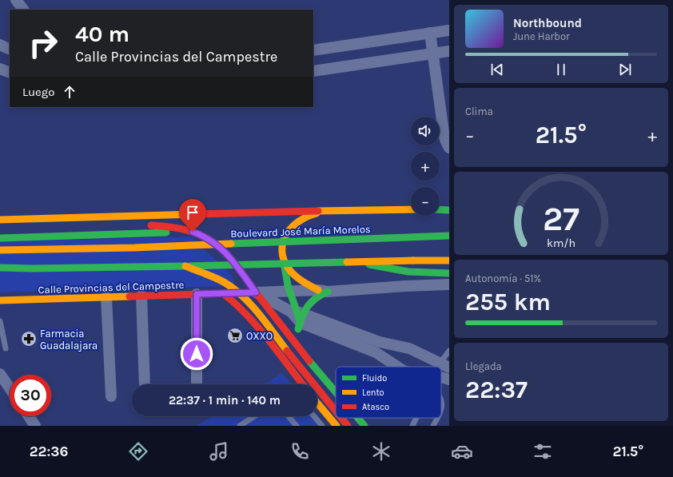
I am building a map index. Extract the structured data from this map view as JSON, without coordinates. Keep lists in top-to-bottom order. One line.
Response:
{"streets":{"main road":["Boulevard José María Morelos","Calle Provincias del Campestre"]},"places":{"supermarket":["OXXO"],"pharmacy":["Farmacia Guadalajara"]},"legend":["Fluido","Lento","Atasco"],"page":{"turn":["40 m","Calle Provincias del Campestre"],"song":["Northbound","June Harbor"],"then":"Luego","tile":["Clima",["Autonomía · 51%","255 km"],["Llegada","22:37"]],"map_buttons":["+","−"],"heat":["−","21.5°","+"],"limit":"30","trip":"22:37 · 1 min · 140 m","tabs":["22:36","21.5°"],"gauge":["27","km/h"]}}
